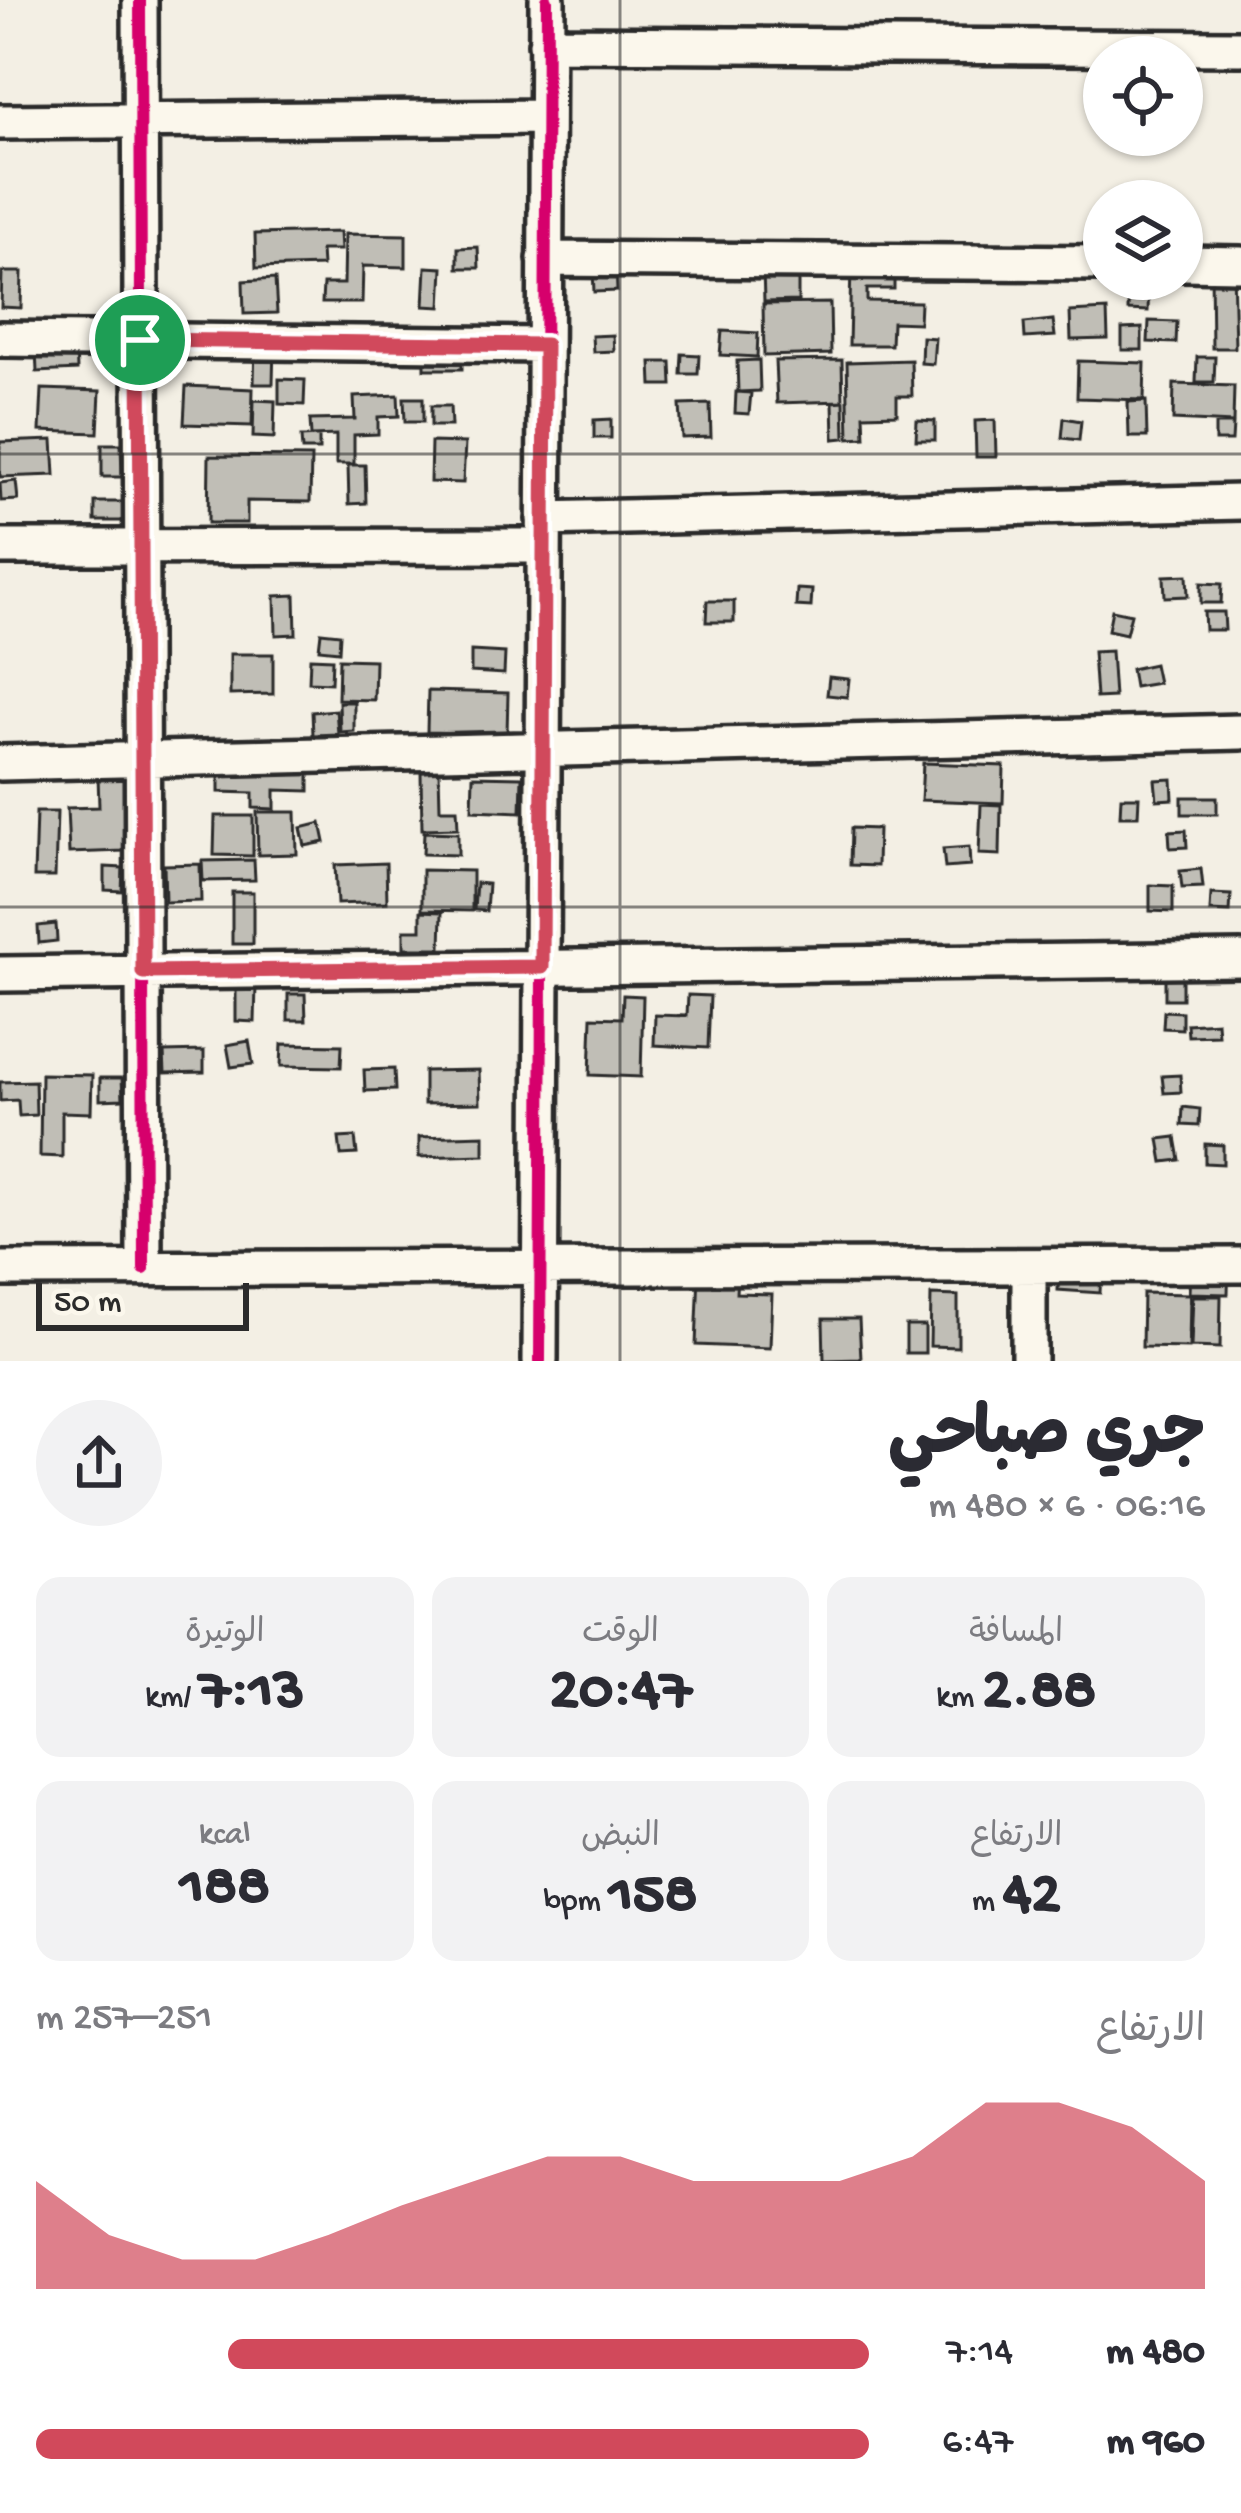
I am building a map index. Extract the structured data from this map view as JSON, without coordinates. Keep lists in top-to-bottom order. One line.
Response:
{"scale_bar":"50 m","page":{"scale":"50 m","heading":["جري صباحي","06:16 · 6 × 480 m"],"stats":[["المسافة","2.88 km"],["الوقت","20:47"],["الوتيرة","7:13 /km"],["الارتفاع","42 m"],["النبض","158 bpm"],["kcal","188"]],"chart":["الارتفاع","251–257 m"],"list":[{"name":"480 m","note":"7:14"},{"name":"960 m","note":"6:47"}]}}
